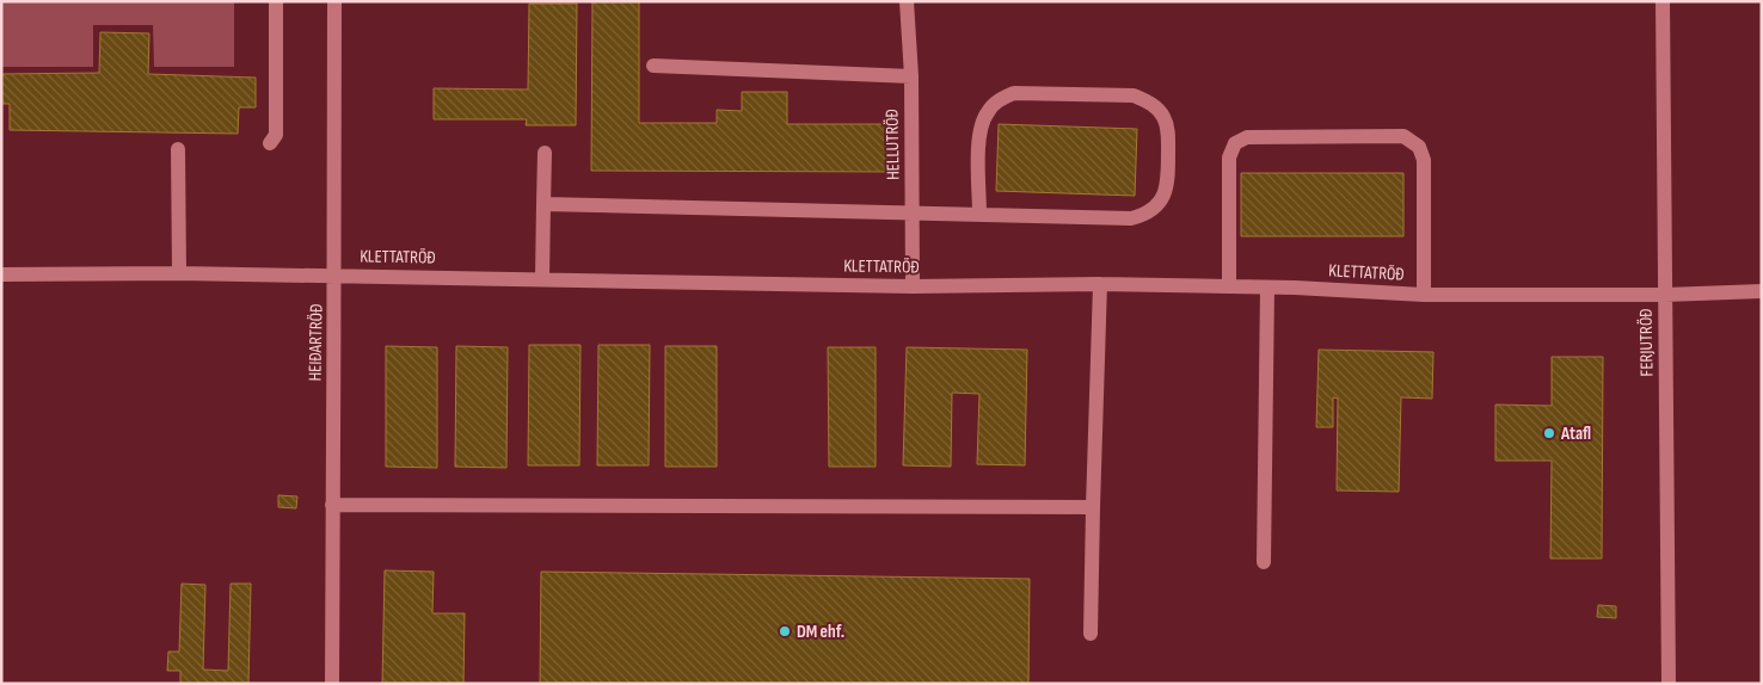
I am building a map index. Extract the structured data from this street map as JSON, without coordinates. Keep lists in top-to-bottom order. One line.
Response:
{"streets":{"street":["HELLUTRÖÐ","KLETTATRÖÐ","HEIÐARTRÖÐ","FERJUTRÖÐ"]},"crossings":[["HELLUTRÖÐ","KLETTATRÖÐ"],["KLETTATRÖÐ","HEIÐARTRÖÐ"],["KLETTATRÖÐ","FERJUTRÖÐ"]],"places":["Atafl","DM ehf."]}
